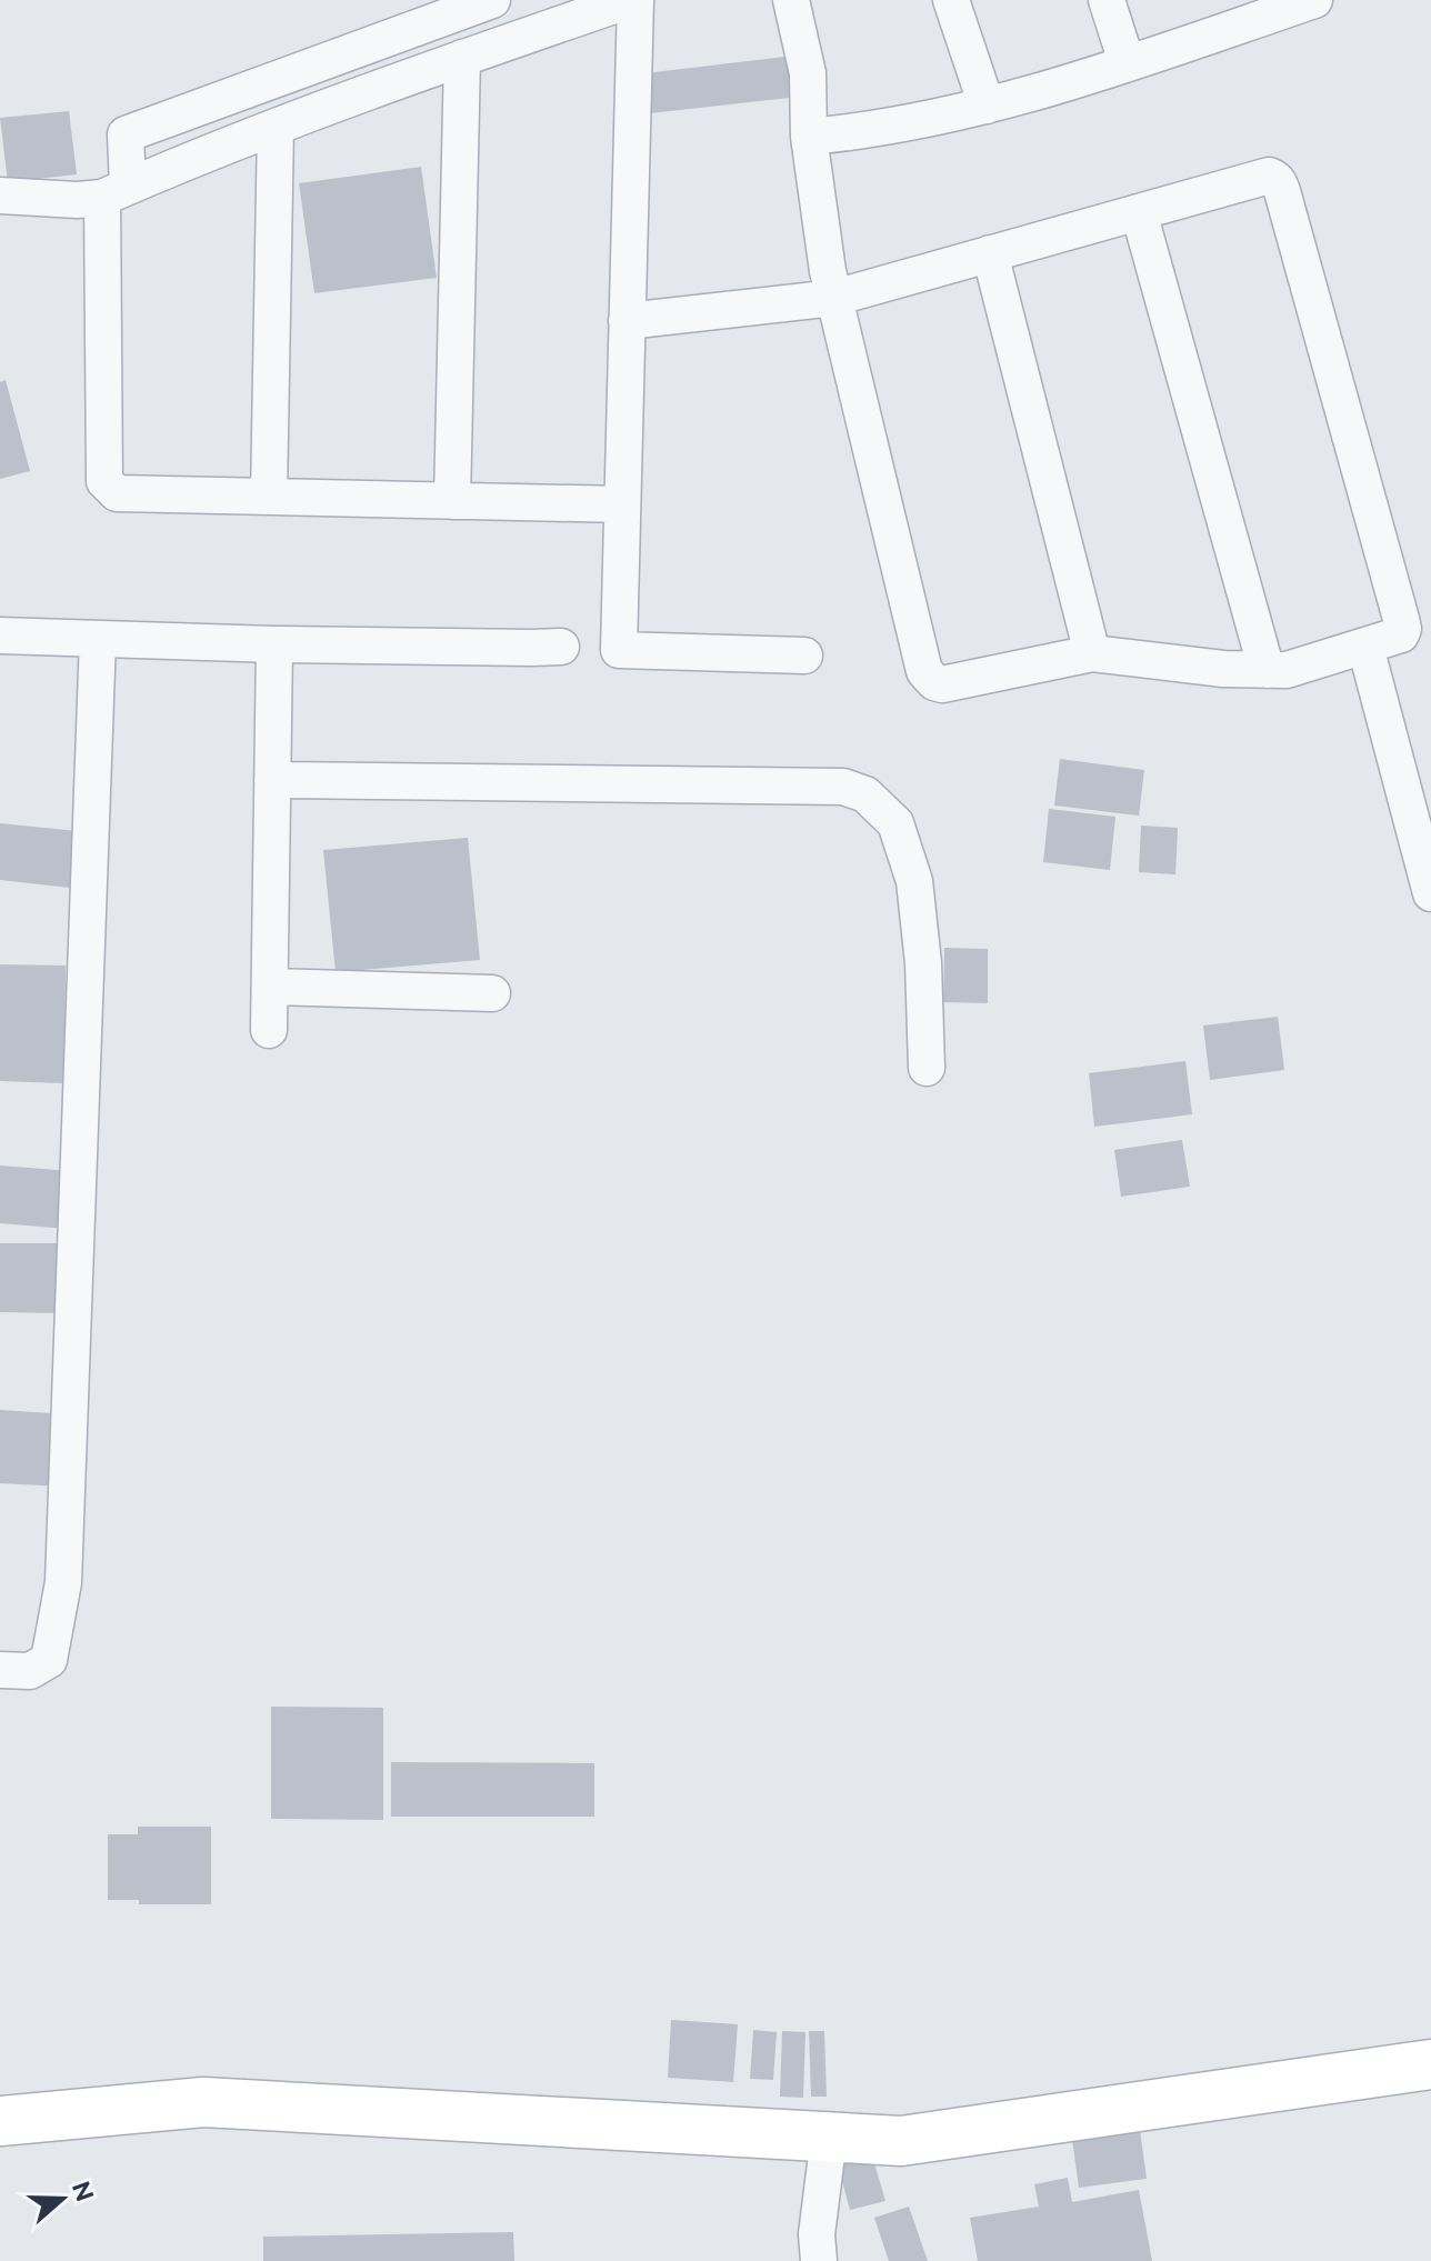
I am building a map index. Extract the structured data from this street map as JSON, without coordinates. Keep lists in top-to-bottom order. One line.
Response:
{"north":"right"}
